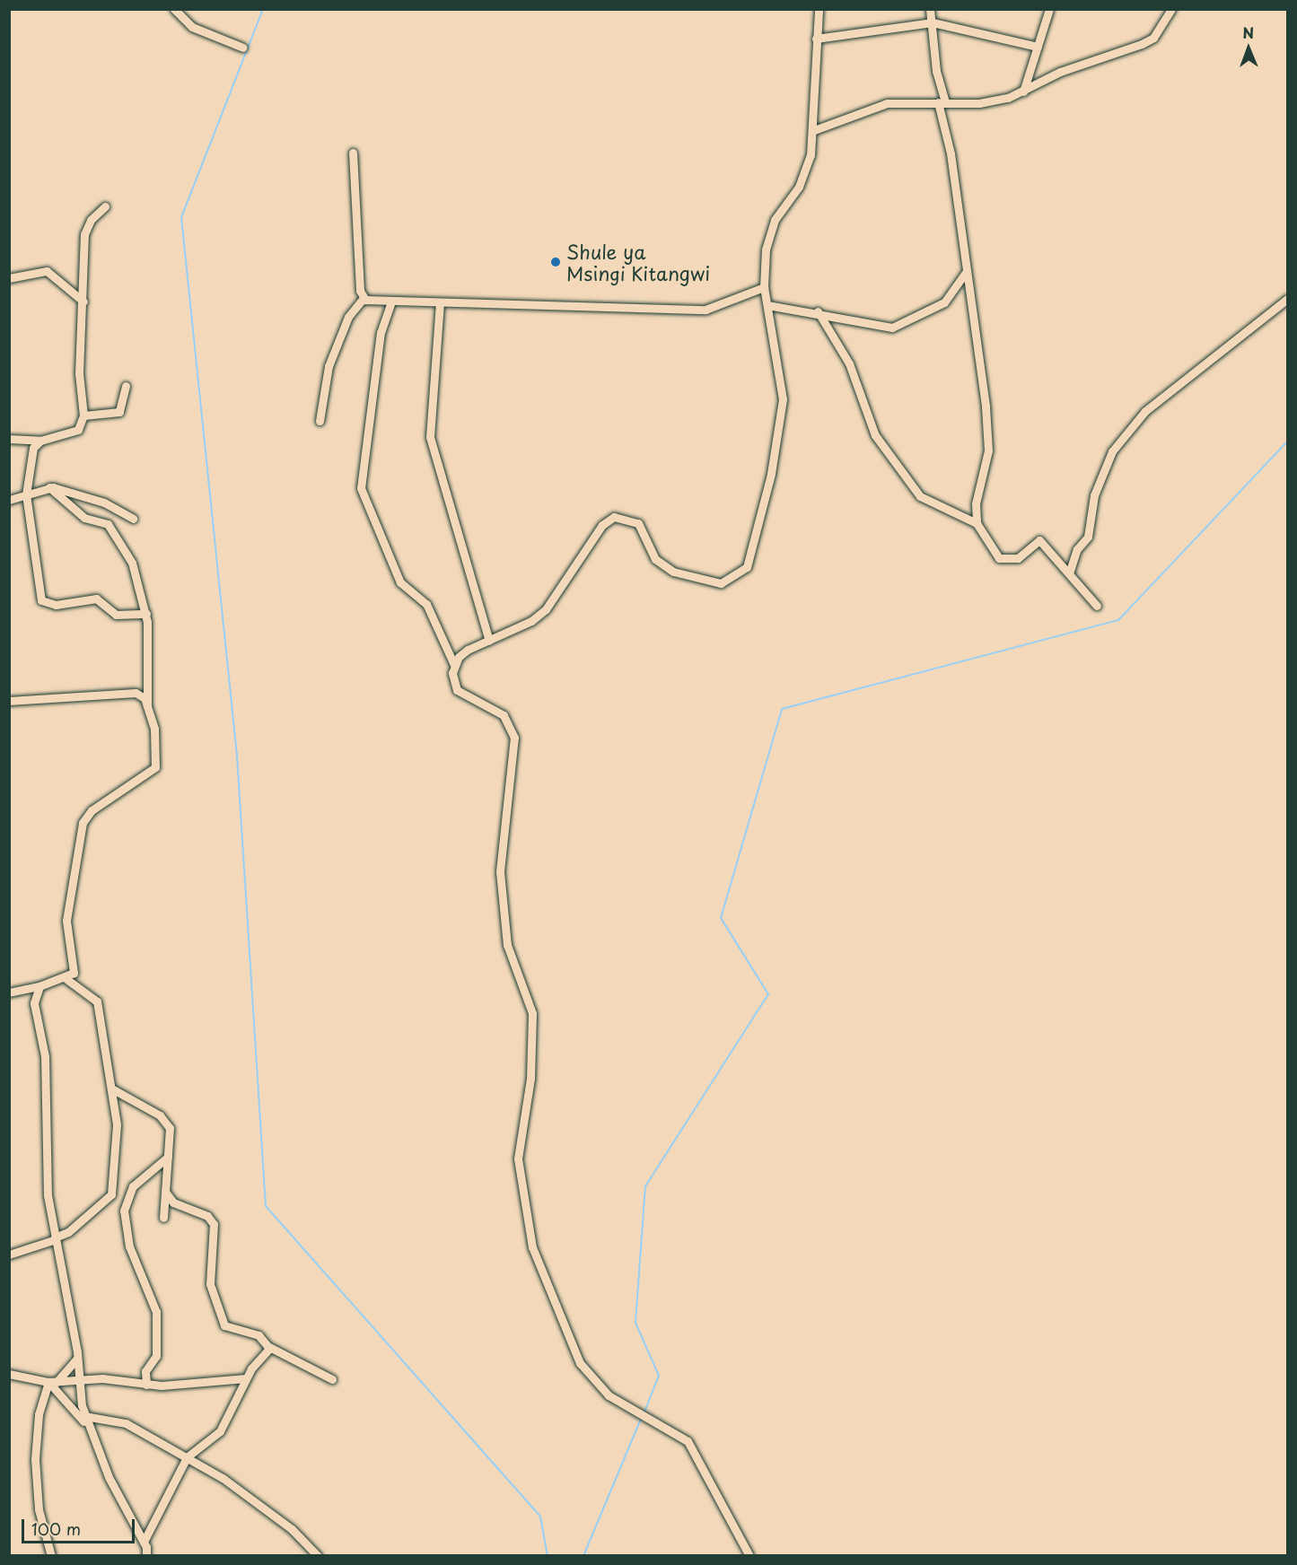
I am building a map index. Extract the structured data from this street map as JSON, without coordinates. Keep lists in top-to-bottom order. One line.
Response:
{"places":["Shule ya Msingi Kitangwi"],"scale_bar":"100 m","north":"top"}
